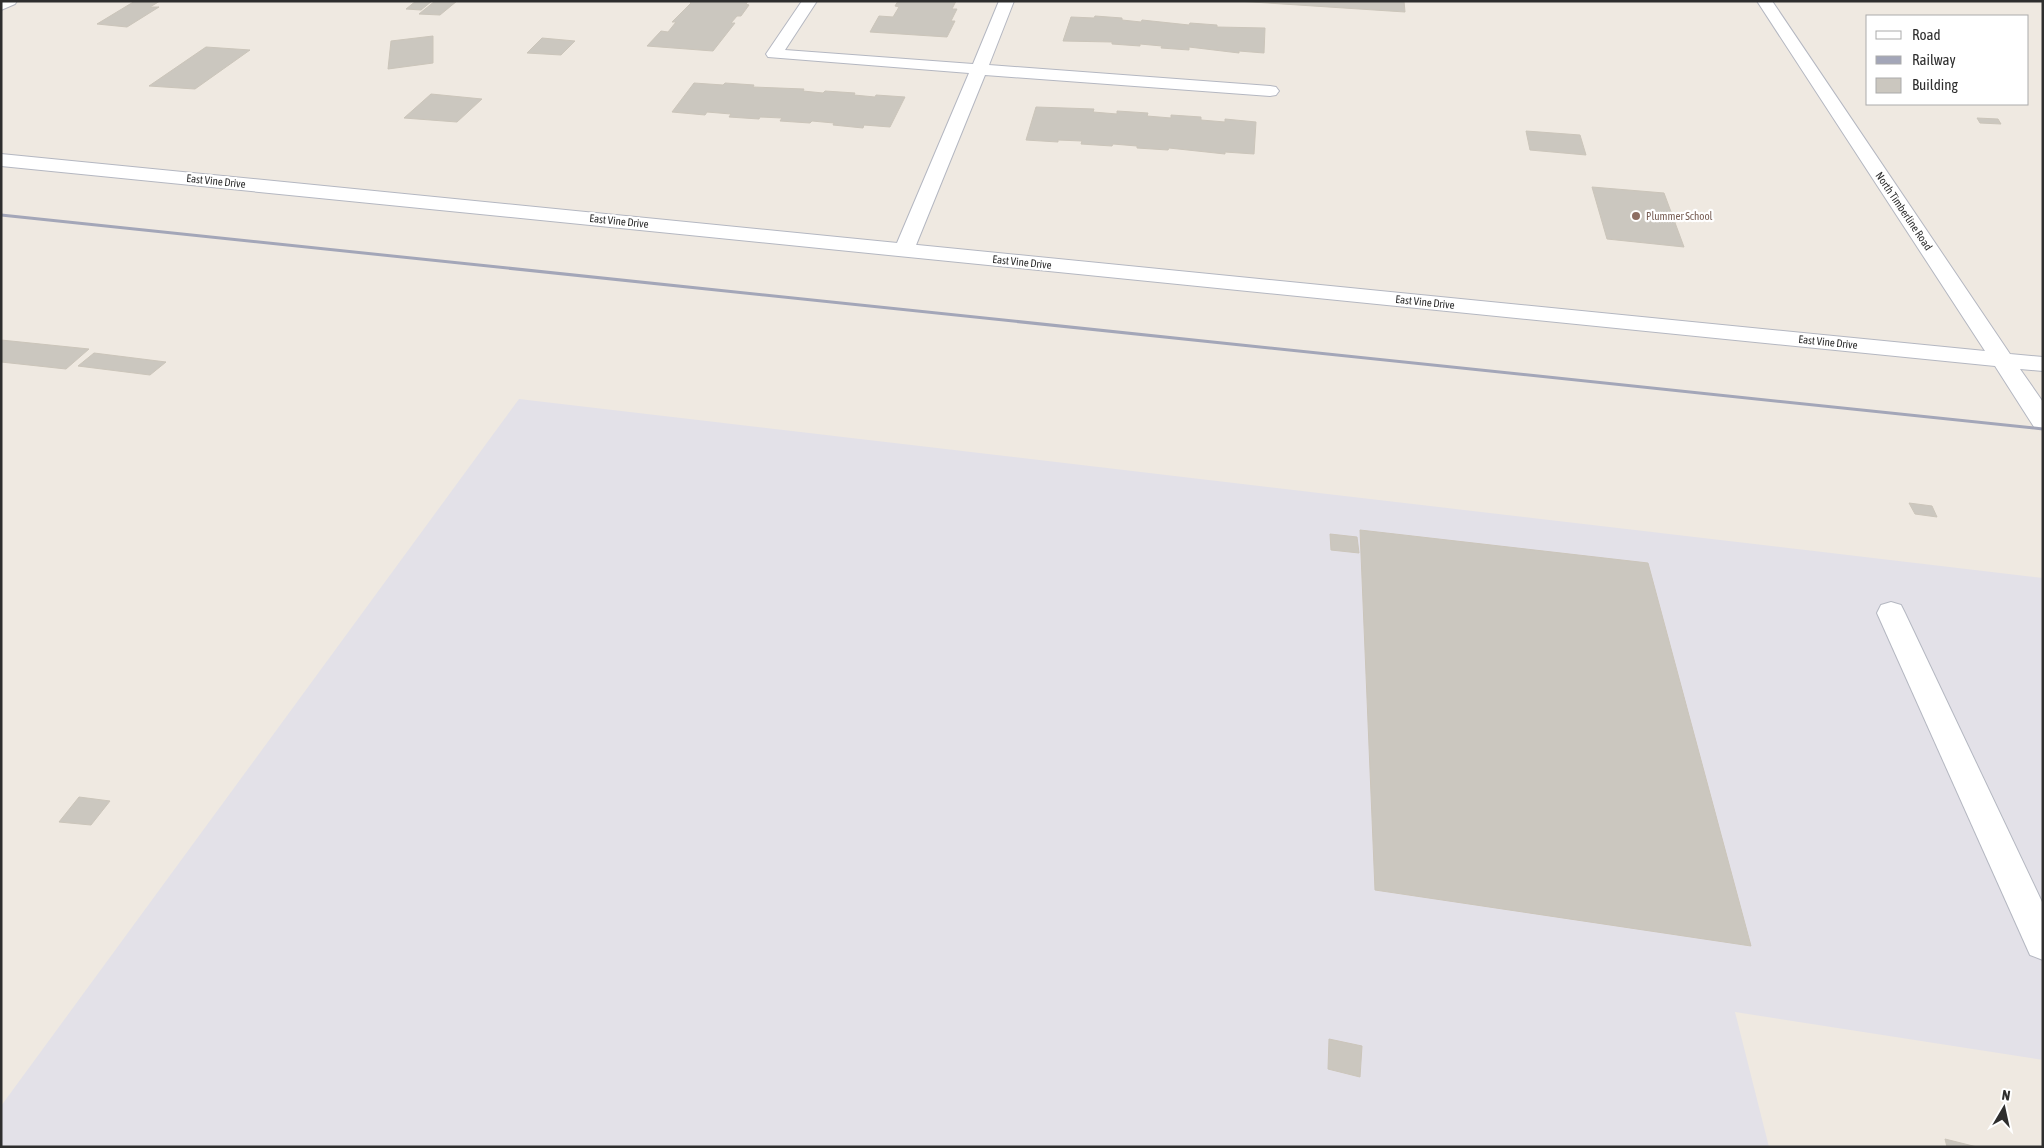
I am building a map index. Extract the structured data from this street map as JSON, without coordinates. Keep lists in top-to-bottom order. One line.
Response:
{"streets":{"main road":["East Vine Drive","North Timberline Road"]},"crossings":[["East Vine Drive","North Timberline Road"]],"places":["Plummer School"],"legend":["Road","Railway","Building"],"north":"top"}
